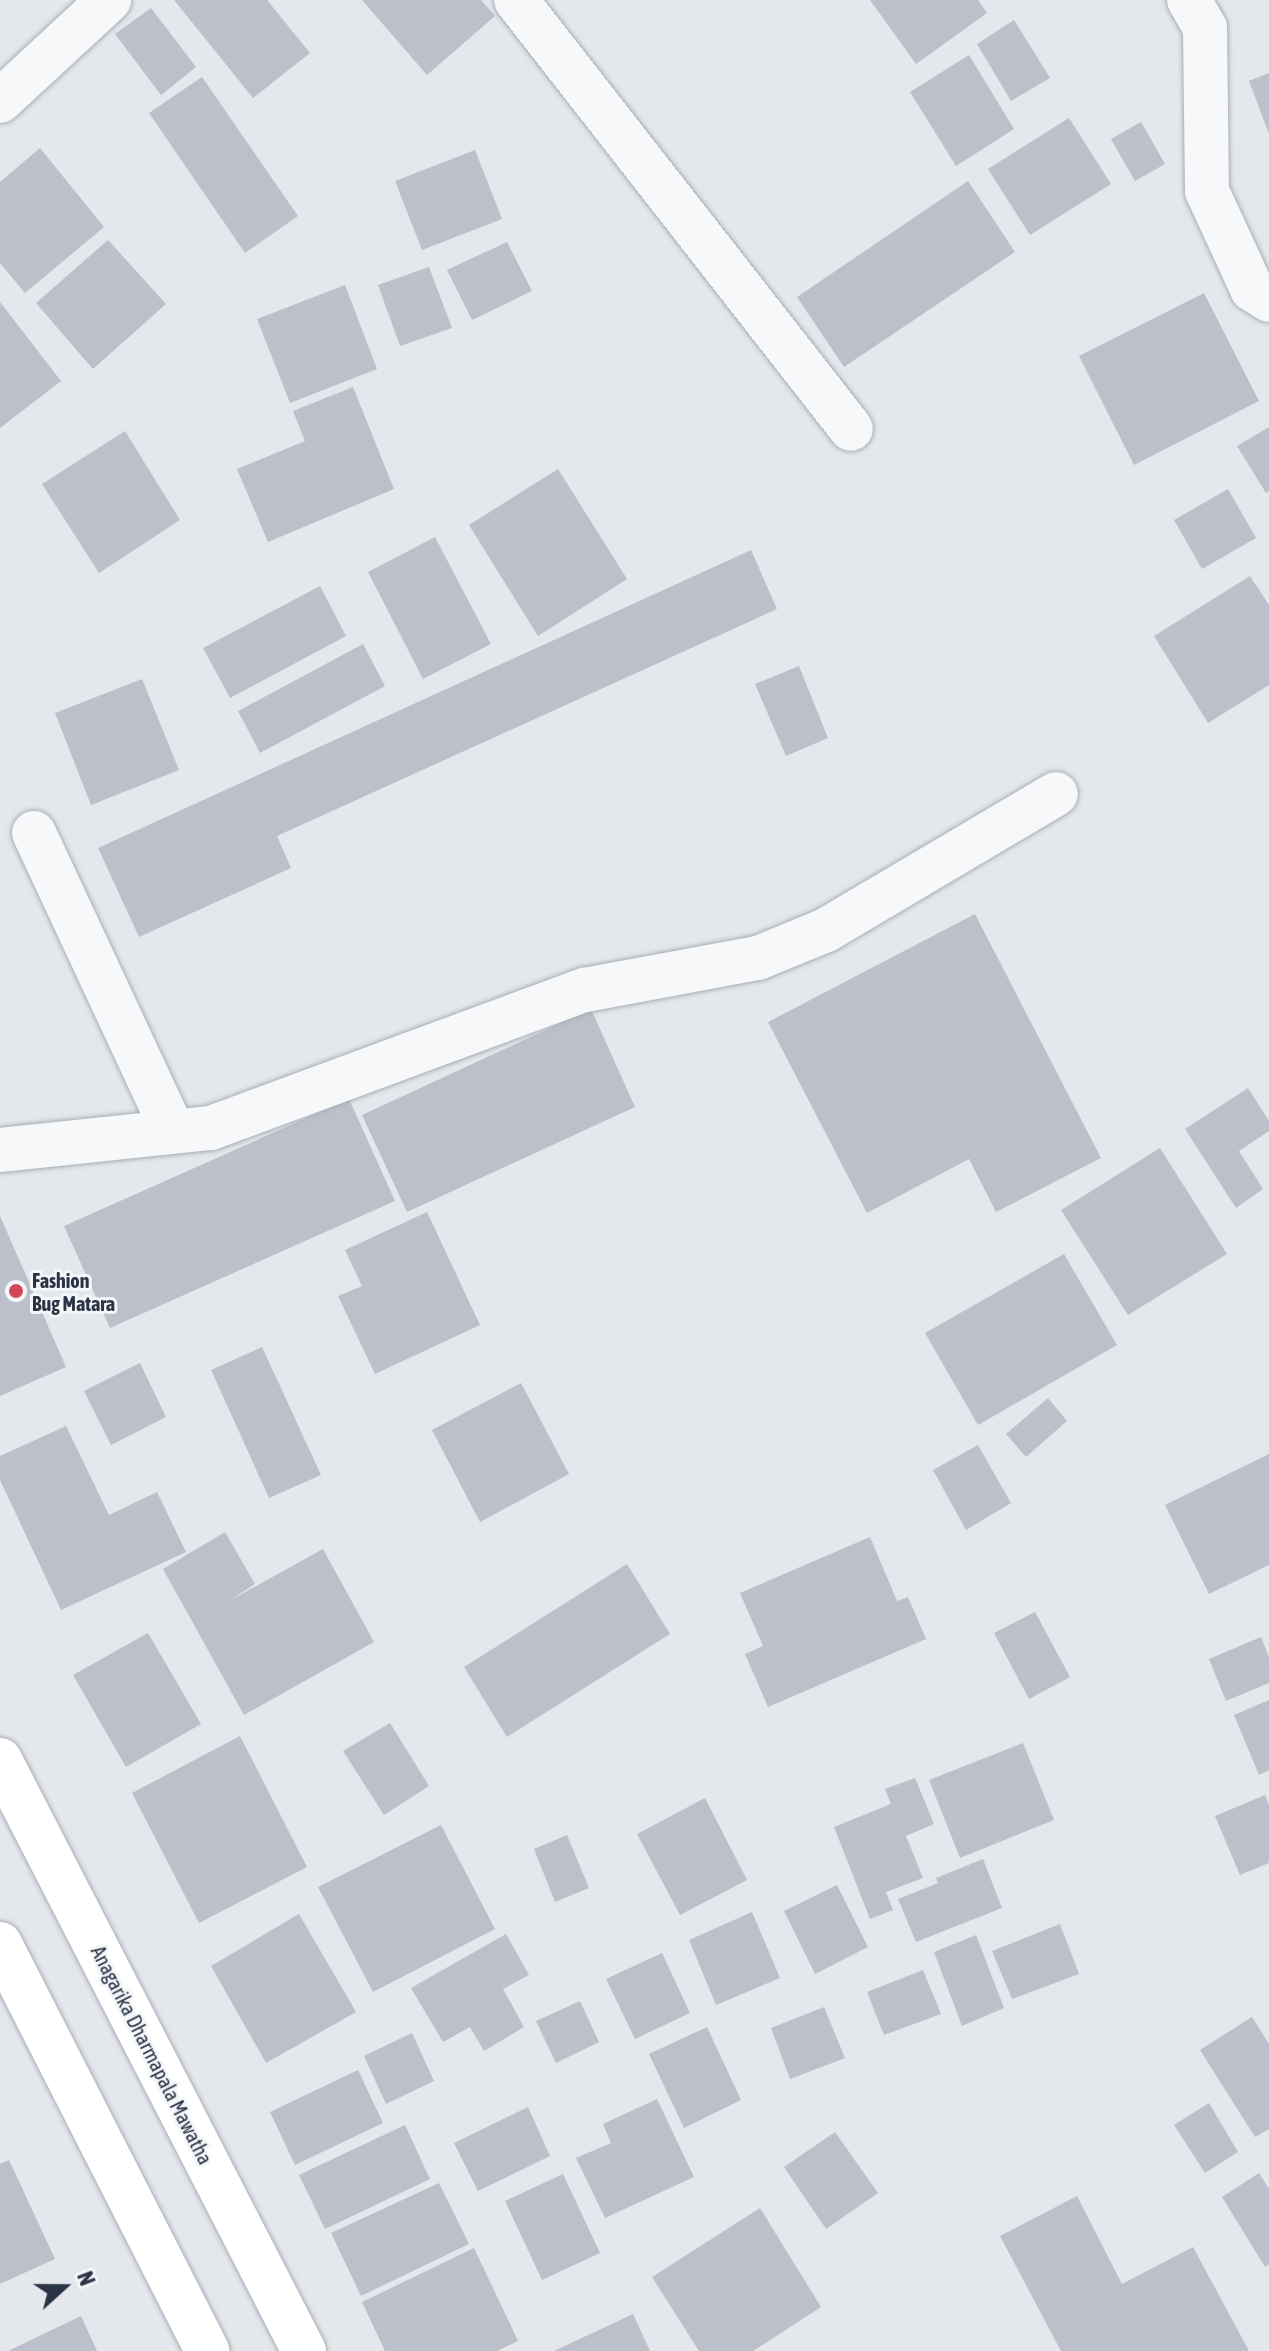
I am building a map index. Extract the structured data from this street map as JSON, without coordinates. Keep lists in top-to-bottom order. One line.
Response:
{"streets":{"highway":["Anagarika Dharmapala Mawatha"]},"places":["Fashion Bug Matara"],"north":"right"}
